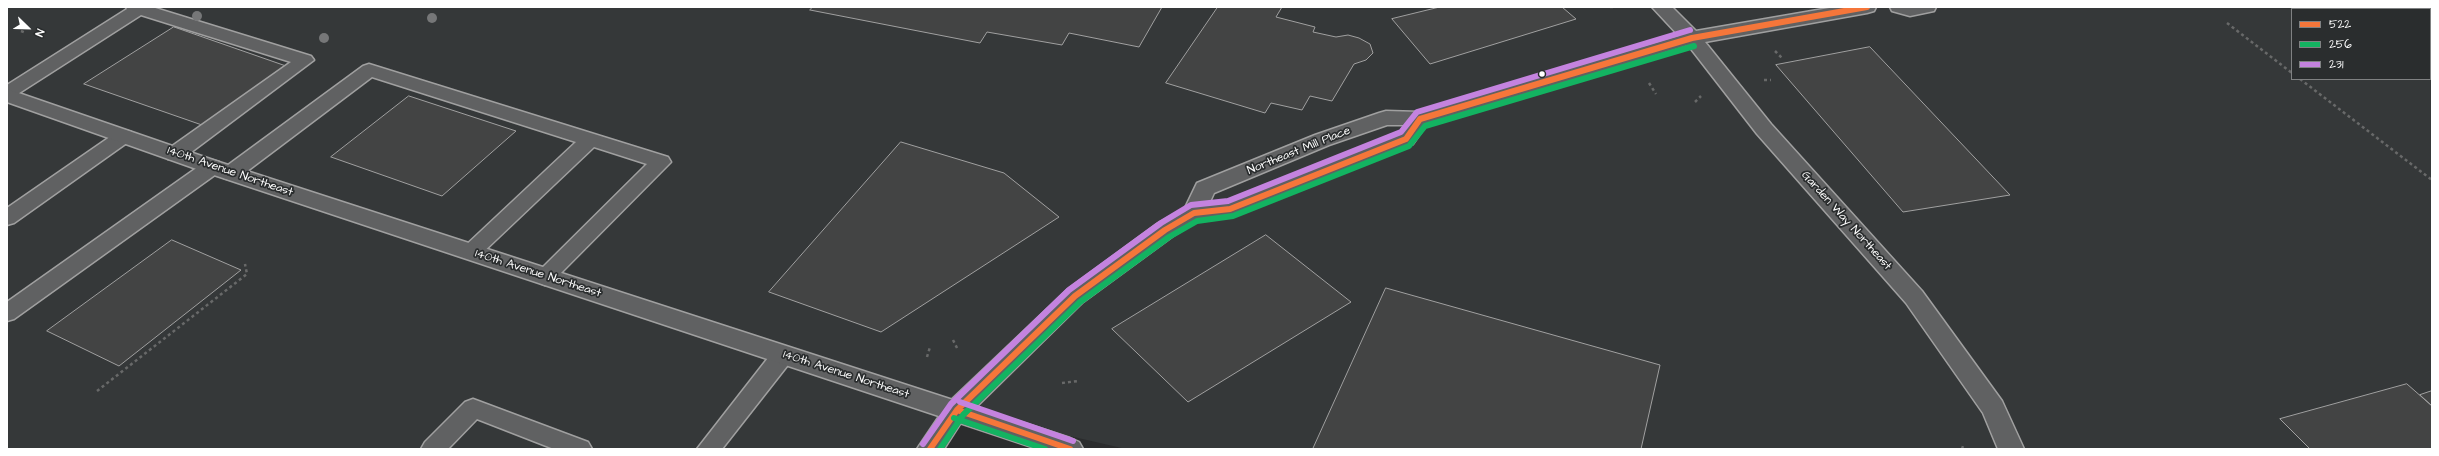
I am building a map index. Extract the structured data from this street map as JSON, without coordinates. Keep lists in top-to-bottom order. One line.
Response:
{"streets":{"street":["Northeast Mill Place","140th Avenue Northeast","Garden Way Northeast"]},"crossings":[["Northeast Mill Place","Garden Way Northeast"]],"lines":["transit line 522","transit line 231","transit line 256"],"legend":["522","256","231"],"north":"bottom right"}
